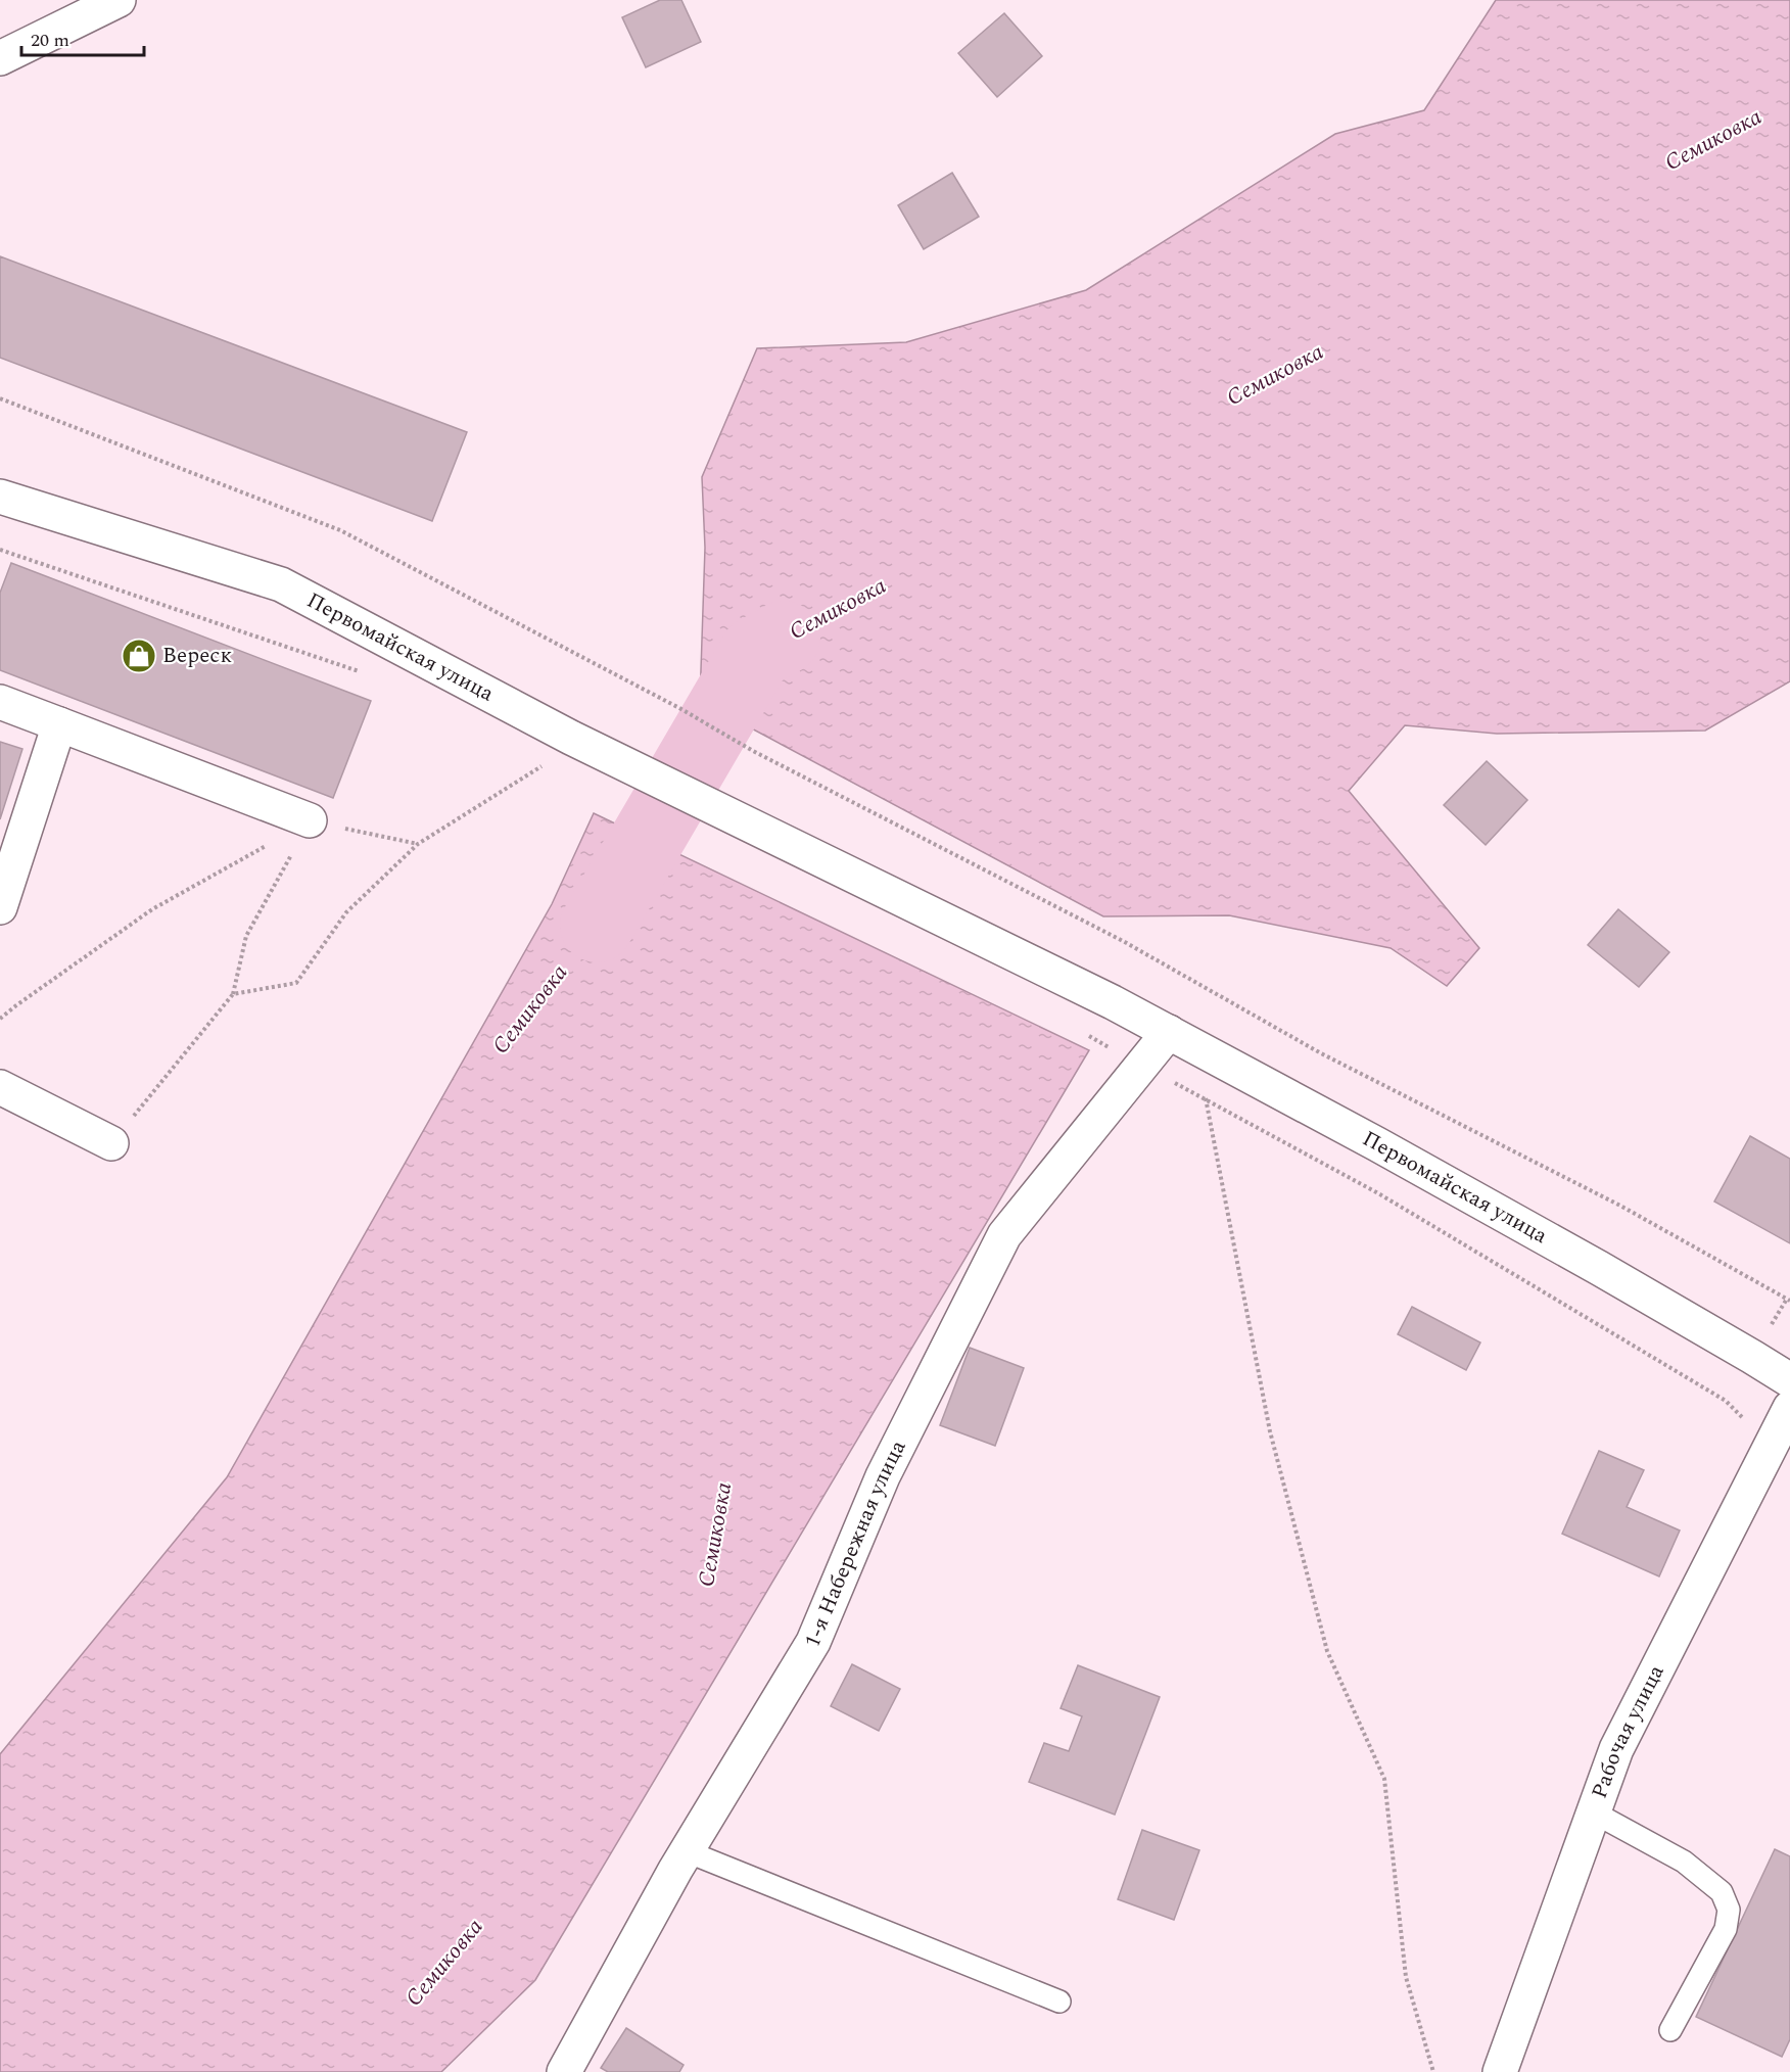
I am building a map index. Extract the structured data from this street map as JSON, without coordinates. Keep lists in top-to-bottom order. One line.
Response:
{"streets":{"street":["Первомайская улица","1-я Набережная улица","Рабочая улица"]},"crossings":[["Первомайская улица","1-я Набережная улица"]],"water":["Семиковка"],"places":{"shop":["Вереск"]},"scale_bar":"20 m"}
